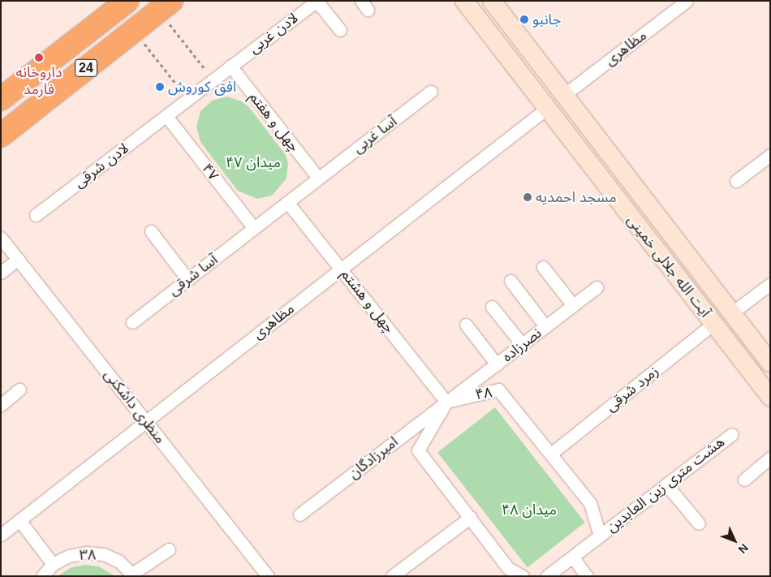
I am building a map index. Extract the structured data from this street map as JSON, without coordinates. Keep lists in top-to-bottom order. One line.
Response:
{"streets":{"highway":["24"],"main road":["آيت الله جلالى خمينى"],"street":["لادن غربی","مظاهری","چهل و هفتم","آسا غربی","لادن شرقی","۴۷","آسا شرقی","چهل و هشتم","نصرزاده","زمرد شرقی","۴۸","منظری داشکنی","امیرزادگان","هشت متری زین العابدین","۳۸"]},"crossings":[["لادن غربی","چهل و هفتم"],["لادن غربی","لادن شرقی"],["مظاهری","آيت الله جلالى خمينى"],["مظاهری","چهل و هشتم"],["مظاهری","منظری داشکنی"],["چهل و هفتم","آسا غربی"],["آسا غربی","آسا شرقی"],["آسا غربی","چهل و هشتم"],["لادن شرقی","۴۷"],["۴۷","آسا شرقی"],["آيت الله جلالى خمينى","زمرد شرقی"],["آسا شرقی","چهل و هشتم"],["چهل و هشتم","نصرزاده"],["چهل و هشتم","۴۸"],["چهل و هشتم","امیرزادگان"],["نصرزاده","۴۸"],["نصرزاده","امیرزادگان"],["زمرد شرقی","۴۸"],["۴۸","امیرزادگان"],["۴۸","هشت متری زین العابدین"]],"parks":["میدان ۴۷","میدان ۴۸"],"places":["جانبو","داروخانه فارمد","افق کوروش","مسجد احمدیه"],"north":"bottom right"}
